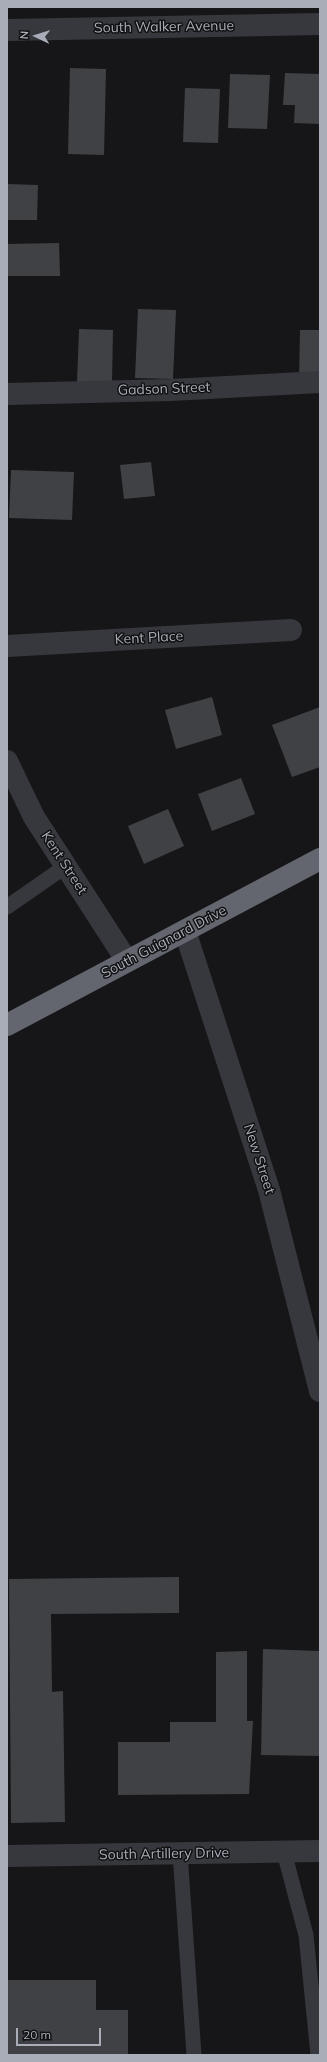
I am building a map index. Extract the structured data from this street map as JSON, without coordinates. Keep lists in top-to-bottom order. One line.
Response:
{"streets":{"highway":["South Guignard Drive"],"street":["South Walker Avenue","Gadson Street","Kent Place","Kent Street","New Street","South Artillery Drive"]},"crossings":[["Kent Street","South Guignard Drive"],["South Guignard Drive","New Street"]],"scale_bar":"20 m","north":"left"}
